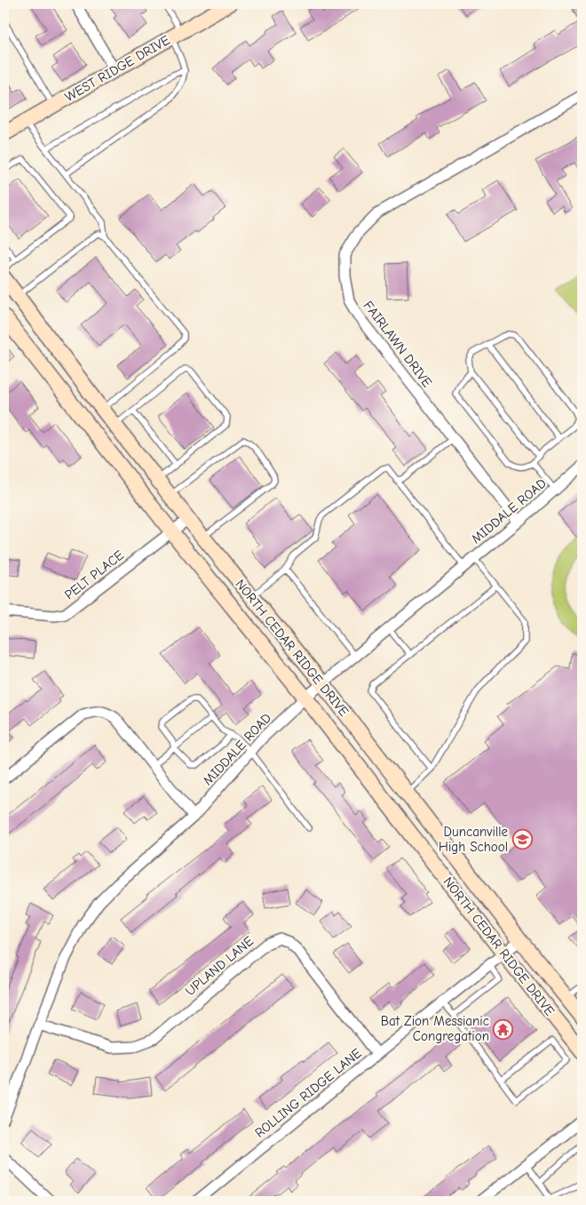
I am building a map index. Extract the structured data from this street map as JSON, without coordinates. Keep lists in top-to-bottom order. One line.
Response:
{"streets":{"main road":["WEST RIDGE DRIVE","NORTH CEDAR RIDGE DRIVE"],"street":["FAIRLAWN DRIVE","MIDDALE ROAD","PELT PLACE","UPLAND LANE","ROLLING RIDGE LANE"]},"crossings":[["FAIRLAWN DRIVE","MIDDALE ROAD"],["MIDDALE ROAD","NORTH CEDAR RIDGE DRIVE"],["MIDDALE ROAD","UPLAND LANE"],["PELT PLACE","NORTH CEDAR RIDGE DRIVE"],["NORTH CEDAR RIDGE DRIVE","ROLLING RIDGE LANE"],["UPLAND LANE","ROLLING RIDGE LANE"]],"places":{"school or university":["Duncanville High School"],"temple":["Bat Zion Messianic Congregation"]}}
